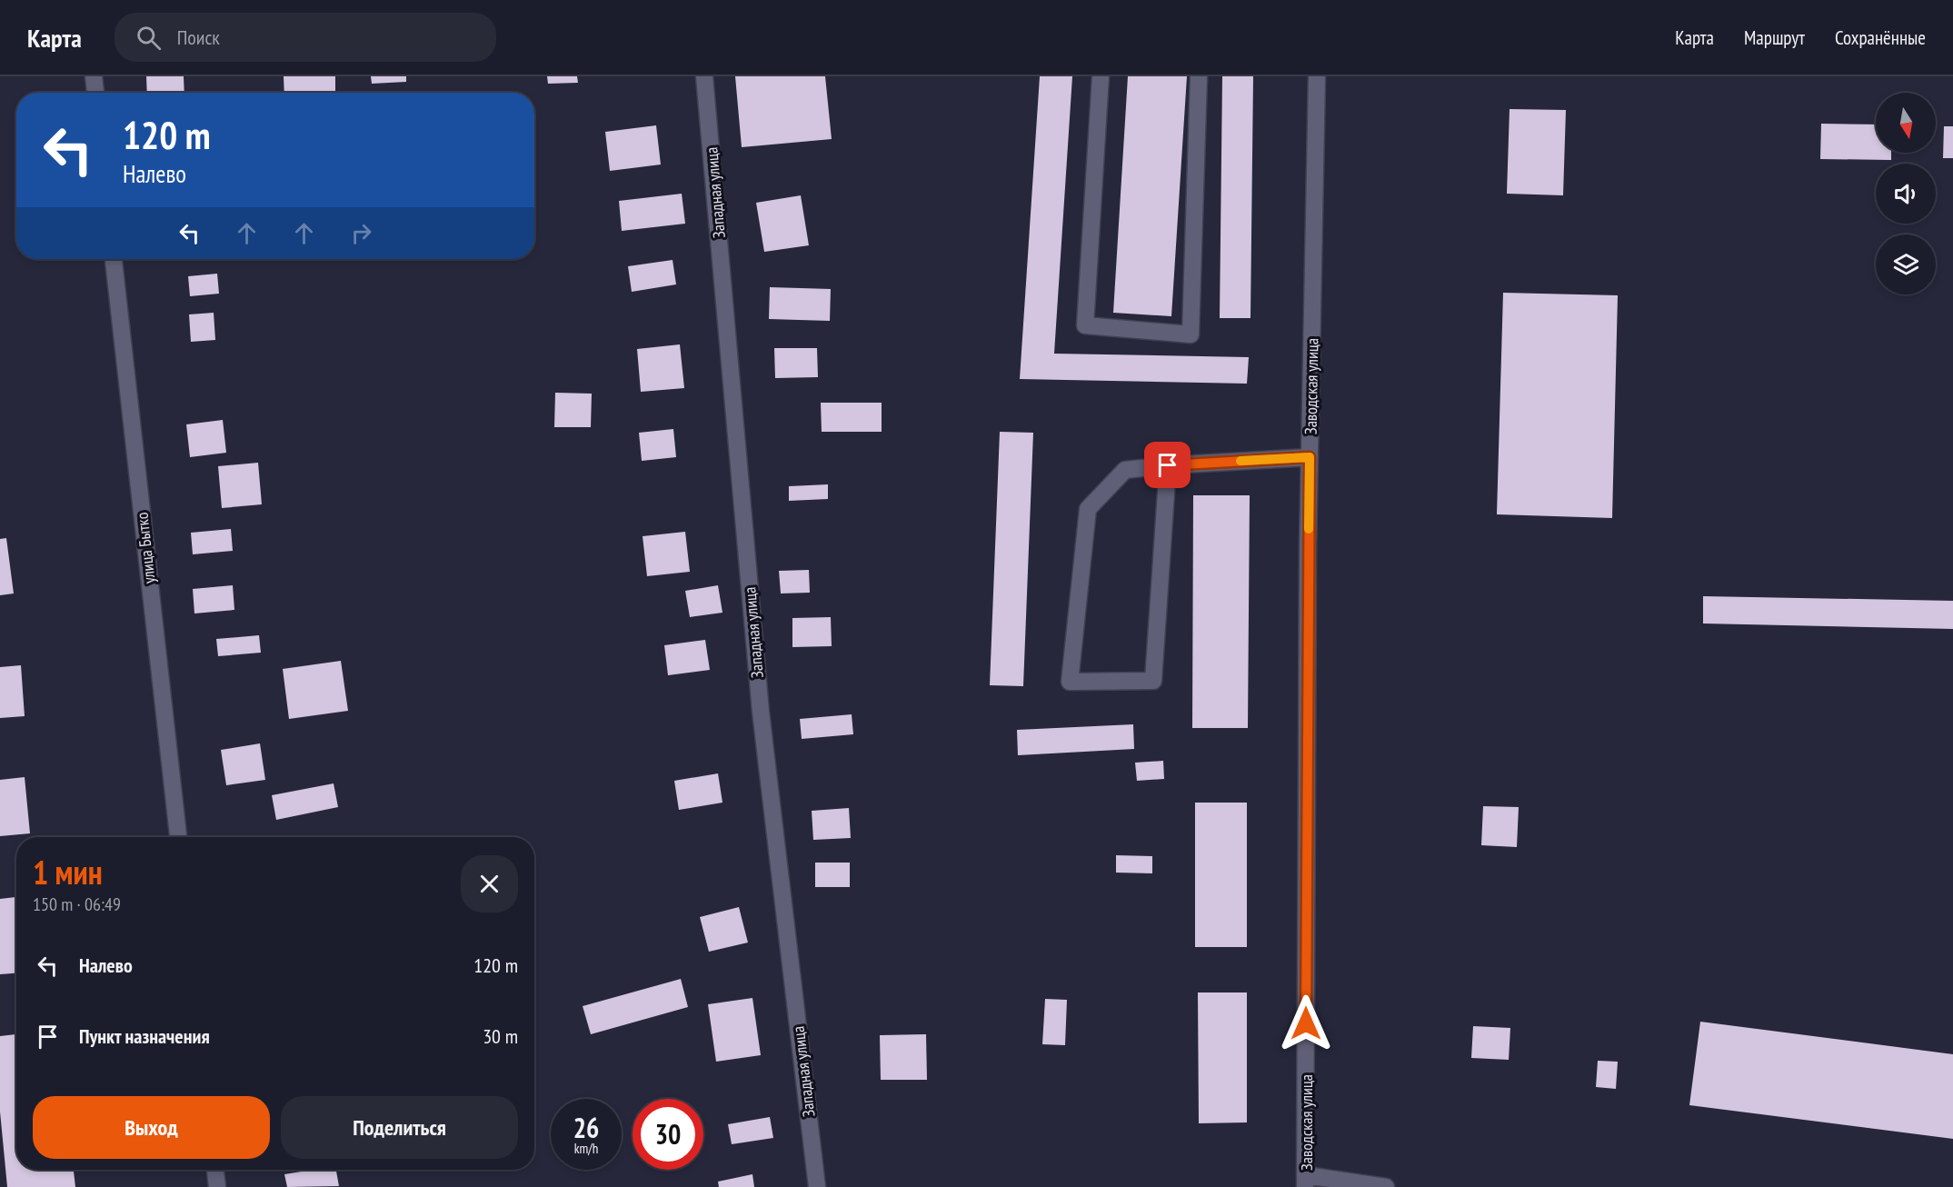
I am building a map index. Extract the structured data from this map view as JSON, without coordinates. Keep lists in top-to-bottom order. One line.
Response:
{"streets":{"street":["Западная улица","Заводская улица","улица Бытко"]},"north":"bottom","page":{"header":"Карта","search":"Поиск","nav":["Карта","Маршрут","Сохранённые"],"turn":["120 m","Налево"],"heading":["1 мин","150 m · 06:49"],"list":[{"name":"Налево","value":"120 m"},{"name":"Пункт назначения","value":"30 m"}],"buttons":["Выход","Поделиться"],"speed":"26 km/h","limit":"30"}}
